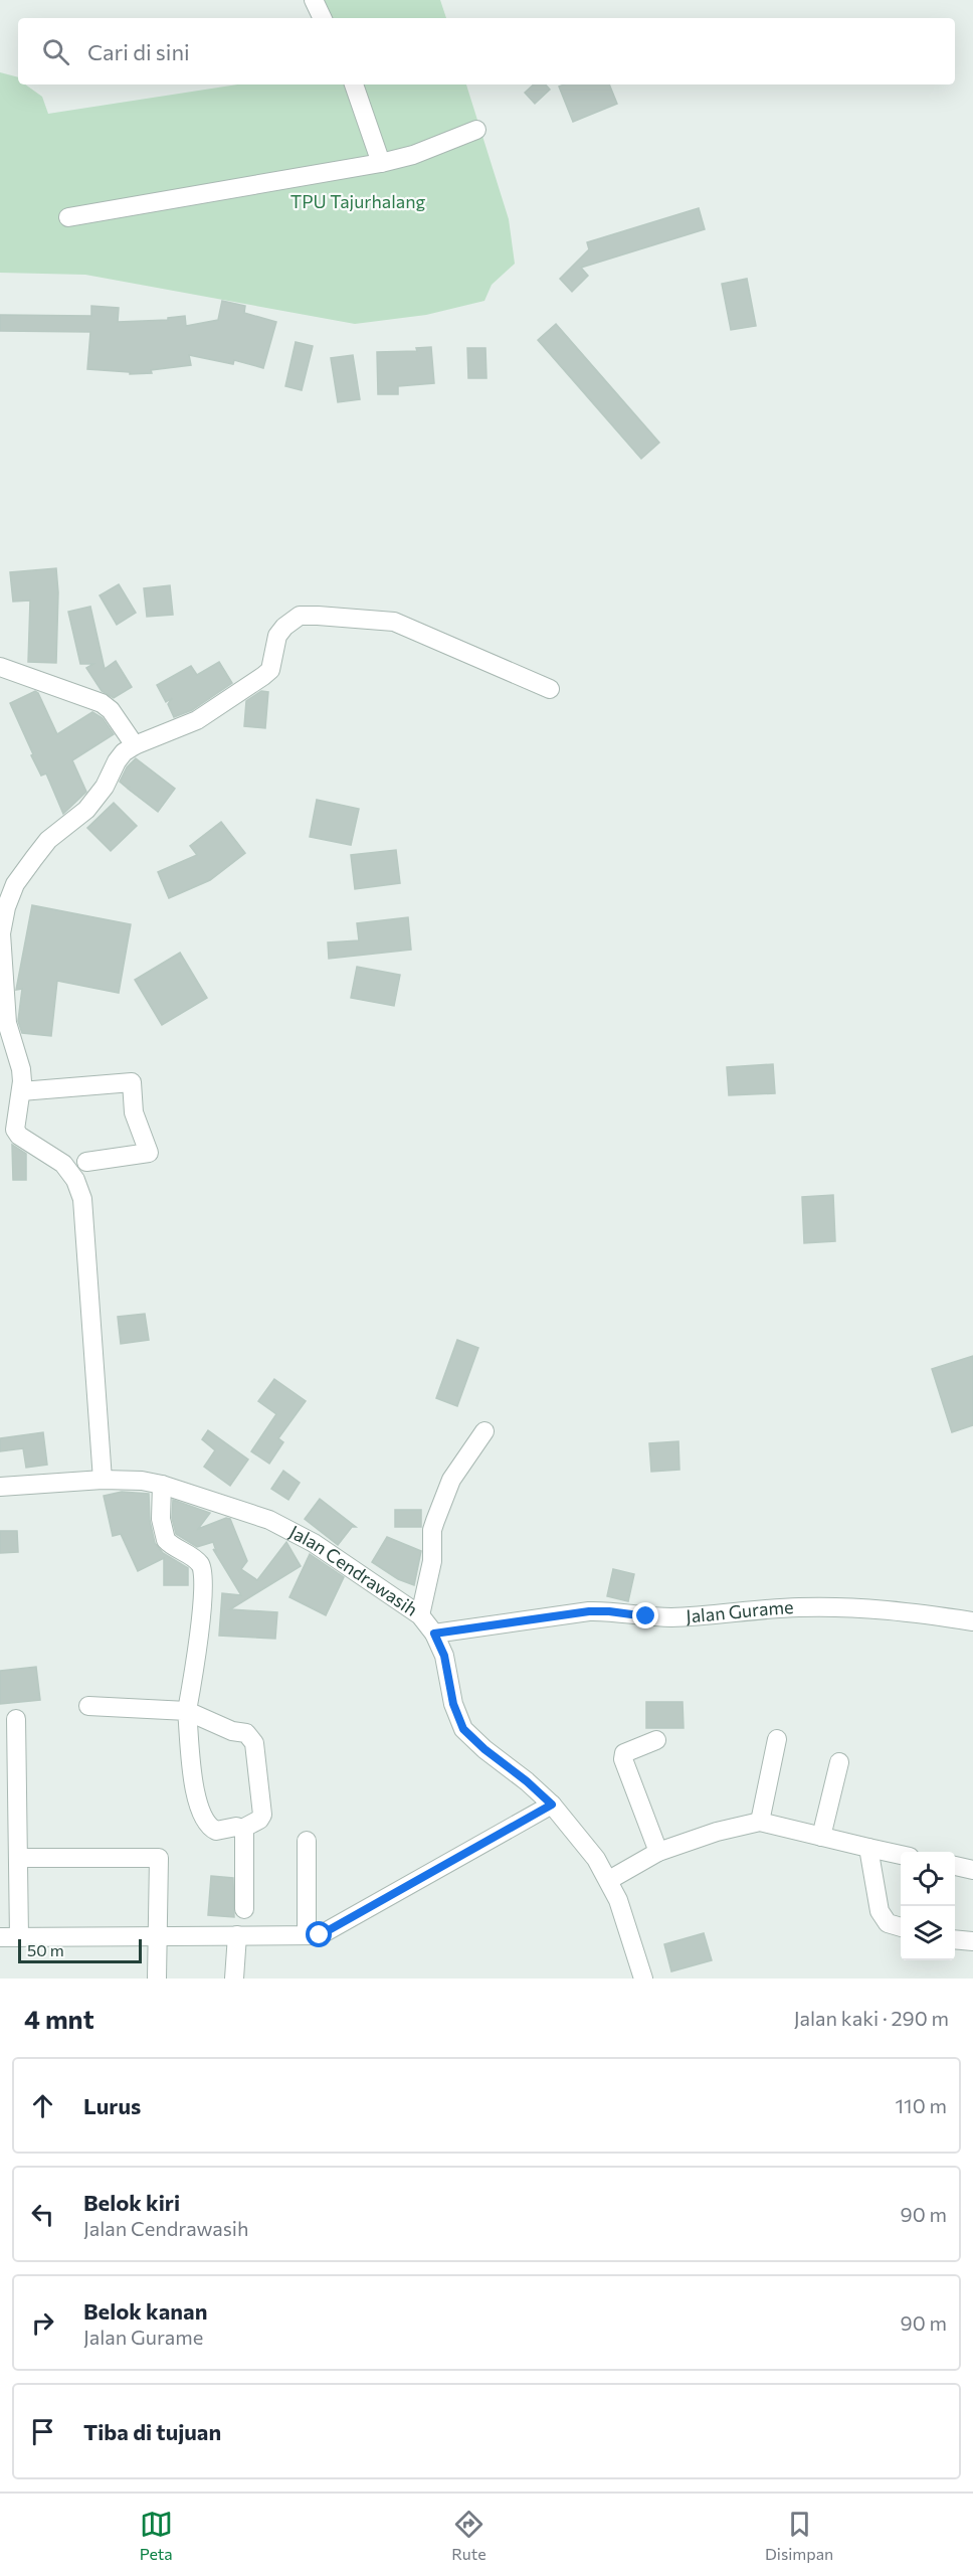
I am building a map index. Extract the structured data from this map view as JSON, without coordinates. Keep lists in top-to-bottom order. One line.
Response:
{"streets":{"street":["Jalan Cendrawasih","Jalan Gurame"]},"crossings":[["Jalan Cendrawasih","Jalan Gurame"]],"parks":["TPU Tajurhalang"],"scale_bar":"50 m","page":{"search":"Cari di sini","scale":"50 m","heading":["4 mnt","Jalan kaki · 290 m"],"list":[["Lurus","110 m"],["Belok kiri","Jalan Cendrawasih","90 m"],["Belok kanan","Jalan Gurame","90 m"],"Tiba di tujuan"],"nav":["Peta","Rute","Disimpan"]}}
